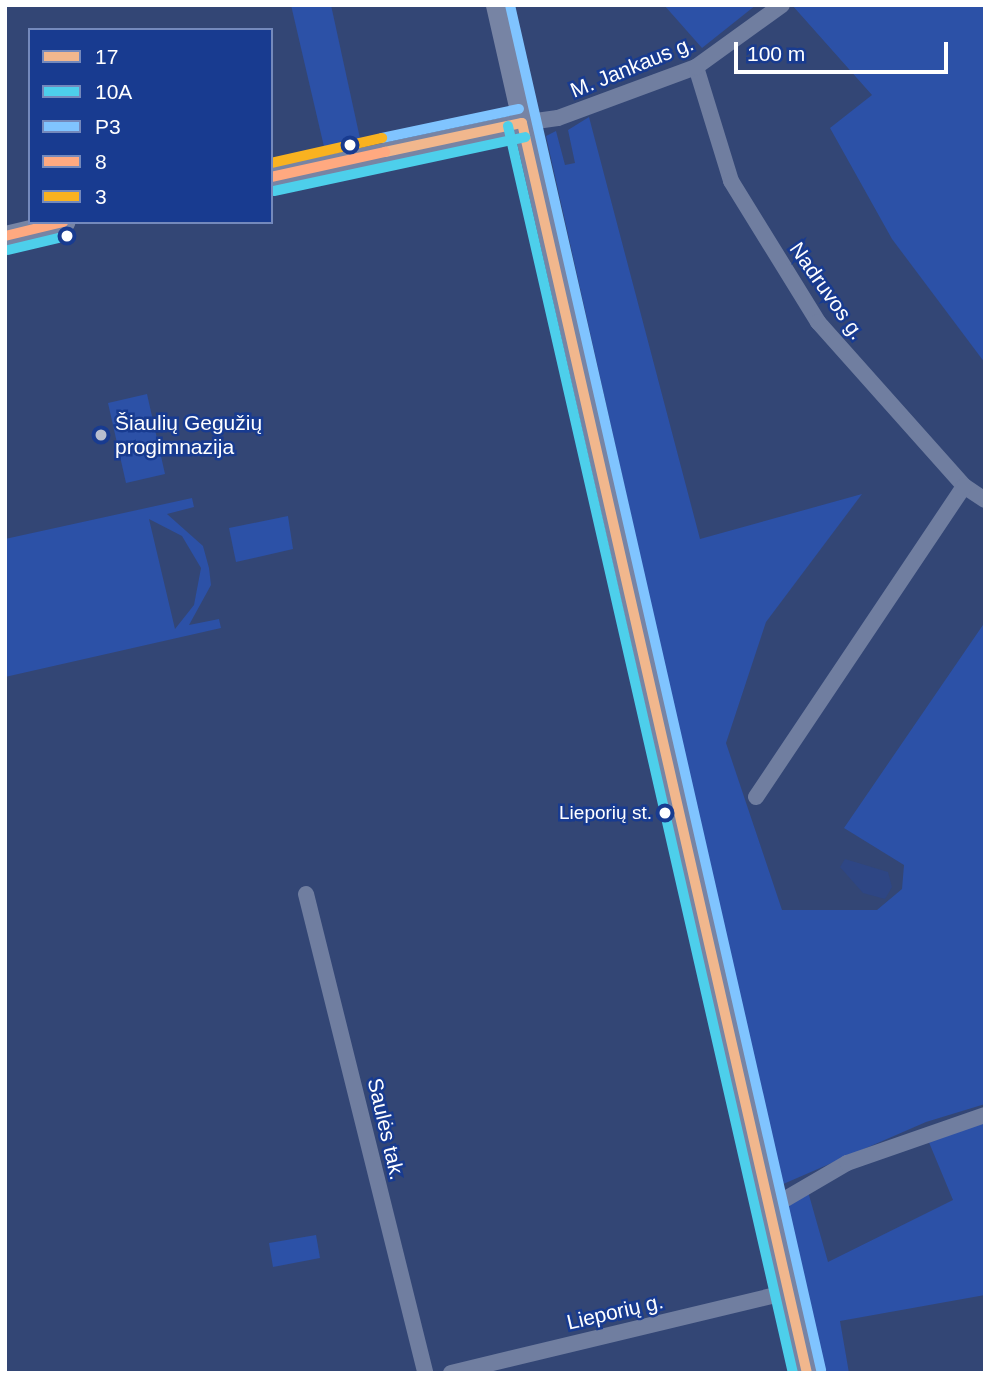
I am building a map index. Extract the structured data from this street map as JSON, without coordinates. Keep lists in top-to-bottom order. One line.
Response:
{"streets":{"street":["M. Jankaus g.","Nadruvos g.","Saulės tak.","Lieporių g."]},"crossings":[["M. Jankaus g.","Nadruvos g."]],"places":["Šiaulių Gegužių progimnazija","Lieporių st."],"lines":["transit line P3","transit line 17","transit line 10A","transit line 3","transit line 8"],"legend":["17","10A","P3","8","3"],"scale_bar":"100 m"}
